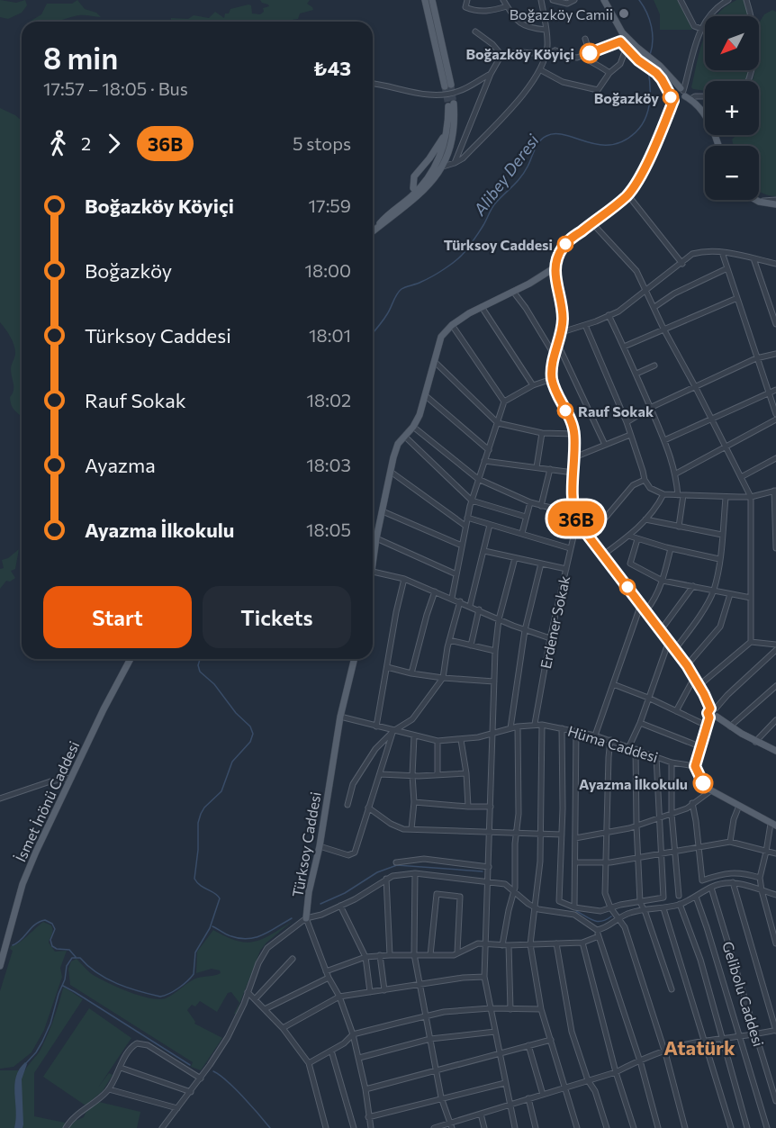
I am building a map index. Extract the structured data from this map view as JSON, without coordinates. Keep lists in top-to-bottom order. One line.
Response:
{"streets":{"main road":["İsmet İnönü Caddesi","Türksoy Caddesi"],"street":["Erdener Sokak","Hüma Caddesi","Gelibolu Caddesi"]},"crossings":[["Erdener Sokak","Hüma Caddesi"],["Hüma Caddesi","Türksoy Caddesi"]],"districts":["Atatürk"],"water":["Alibey Deresi"],"places":["Boğazköy Camii","Boğazköy Köyiçi","Boğazköy","Türksoy Caddesi","Rauf Sokak","Ayazma İlkokulu"],"lines":["bus line 36B"],"north":"bottom left","page":{"on_map":"36B","map_buttons":["+","−"],"heading":["8 min","17:57 – 18:05 · Bus","₺43"],"legs":["2","36B","5 stops"],"list":[{"name":"Boğazköy Köyiçi","value":"17:59"},{"name":"Boğazköy","value":"18:00"},{"name":"Türksoy Caddesi","value":"18:01"},{"name":"Rauf Sokak","value":"18:02"},{"name":"Ayazma","value":"18:03"},{"name":"Ayazma İlkokulu","value":"18:05"}],"buttons":["Start","Tickets"]}}
